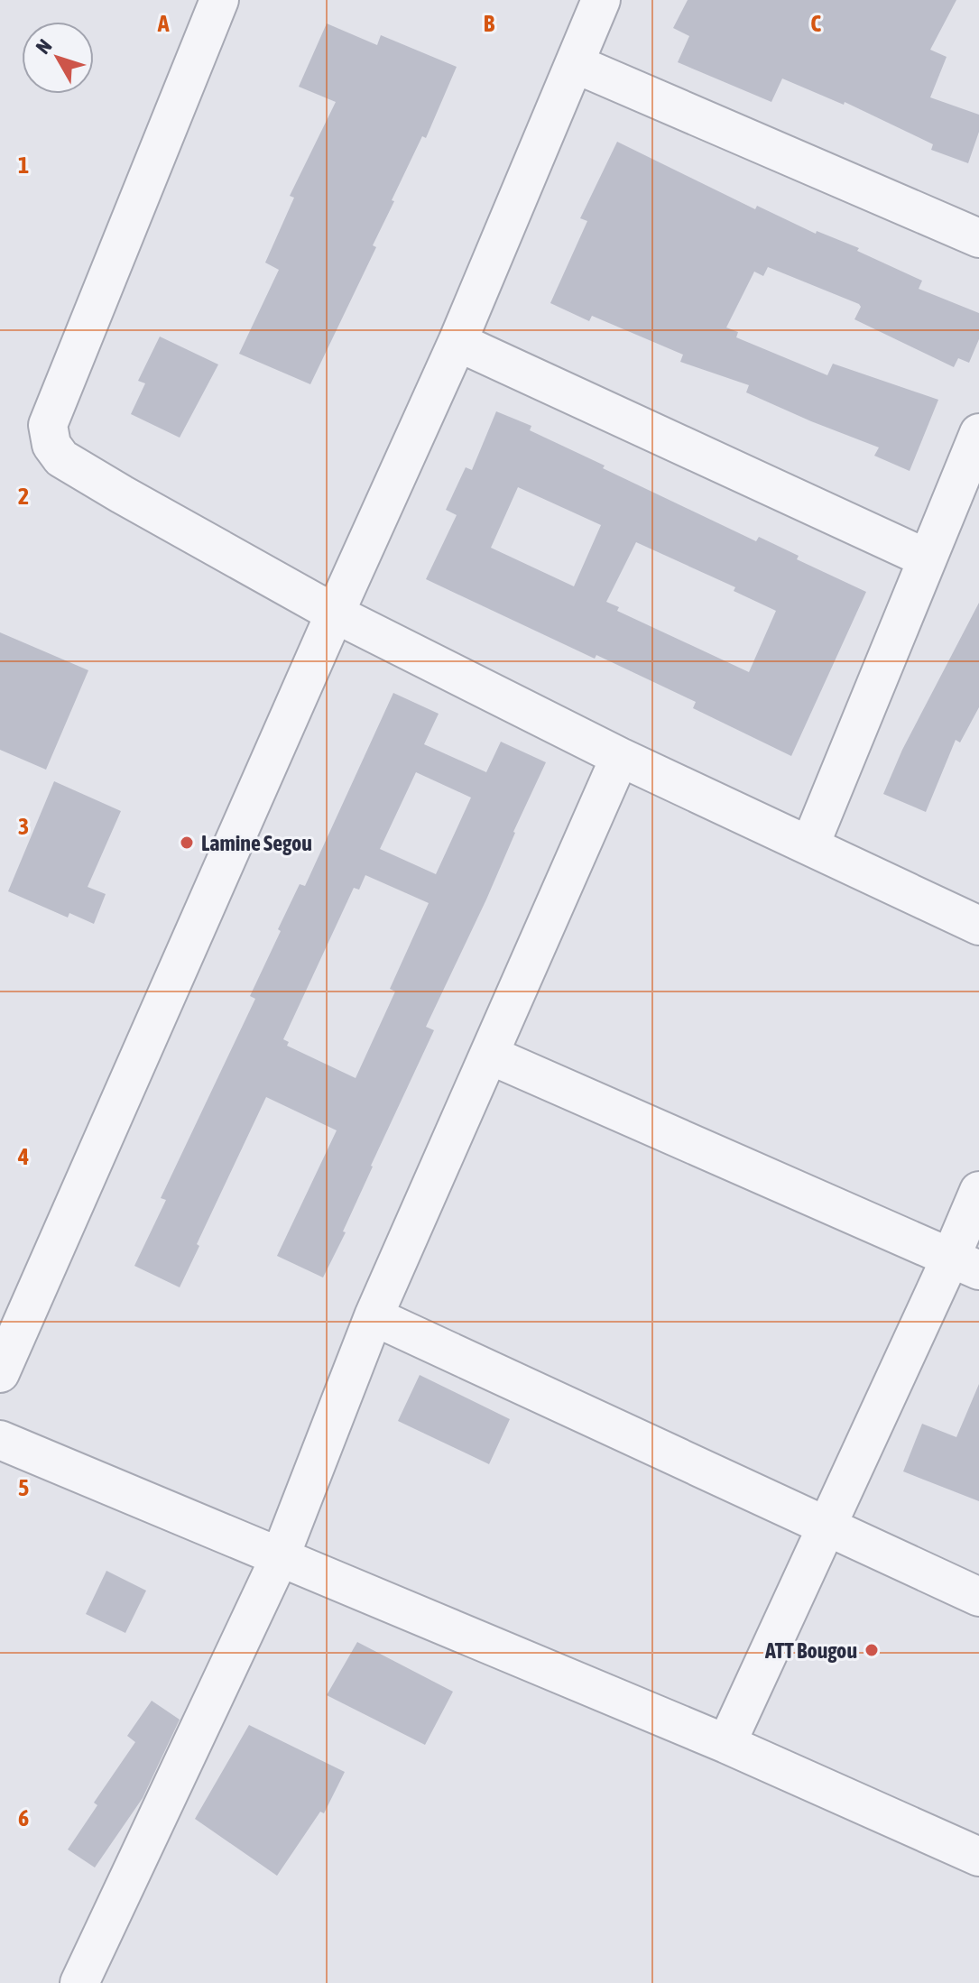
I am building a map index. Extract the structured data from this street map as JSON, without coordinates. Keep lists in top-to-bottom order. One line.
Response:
{"places":["Lamine Segou","ATT Bougou"],"north":"top left","grid":{"columns":["A","B","C"],"rows":["1","2","3","4","5","6"]}}
